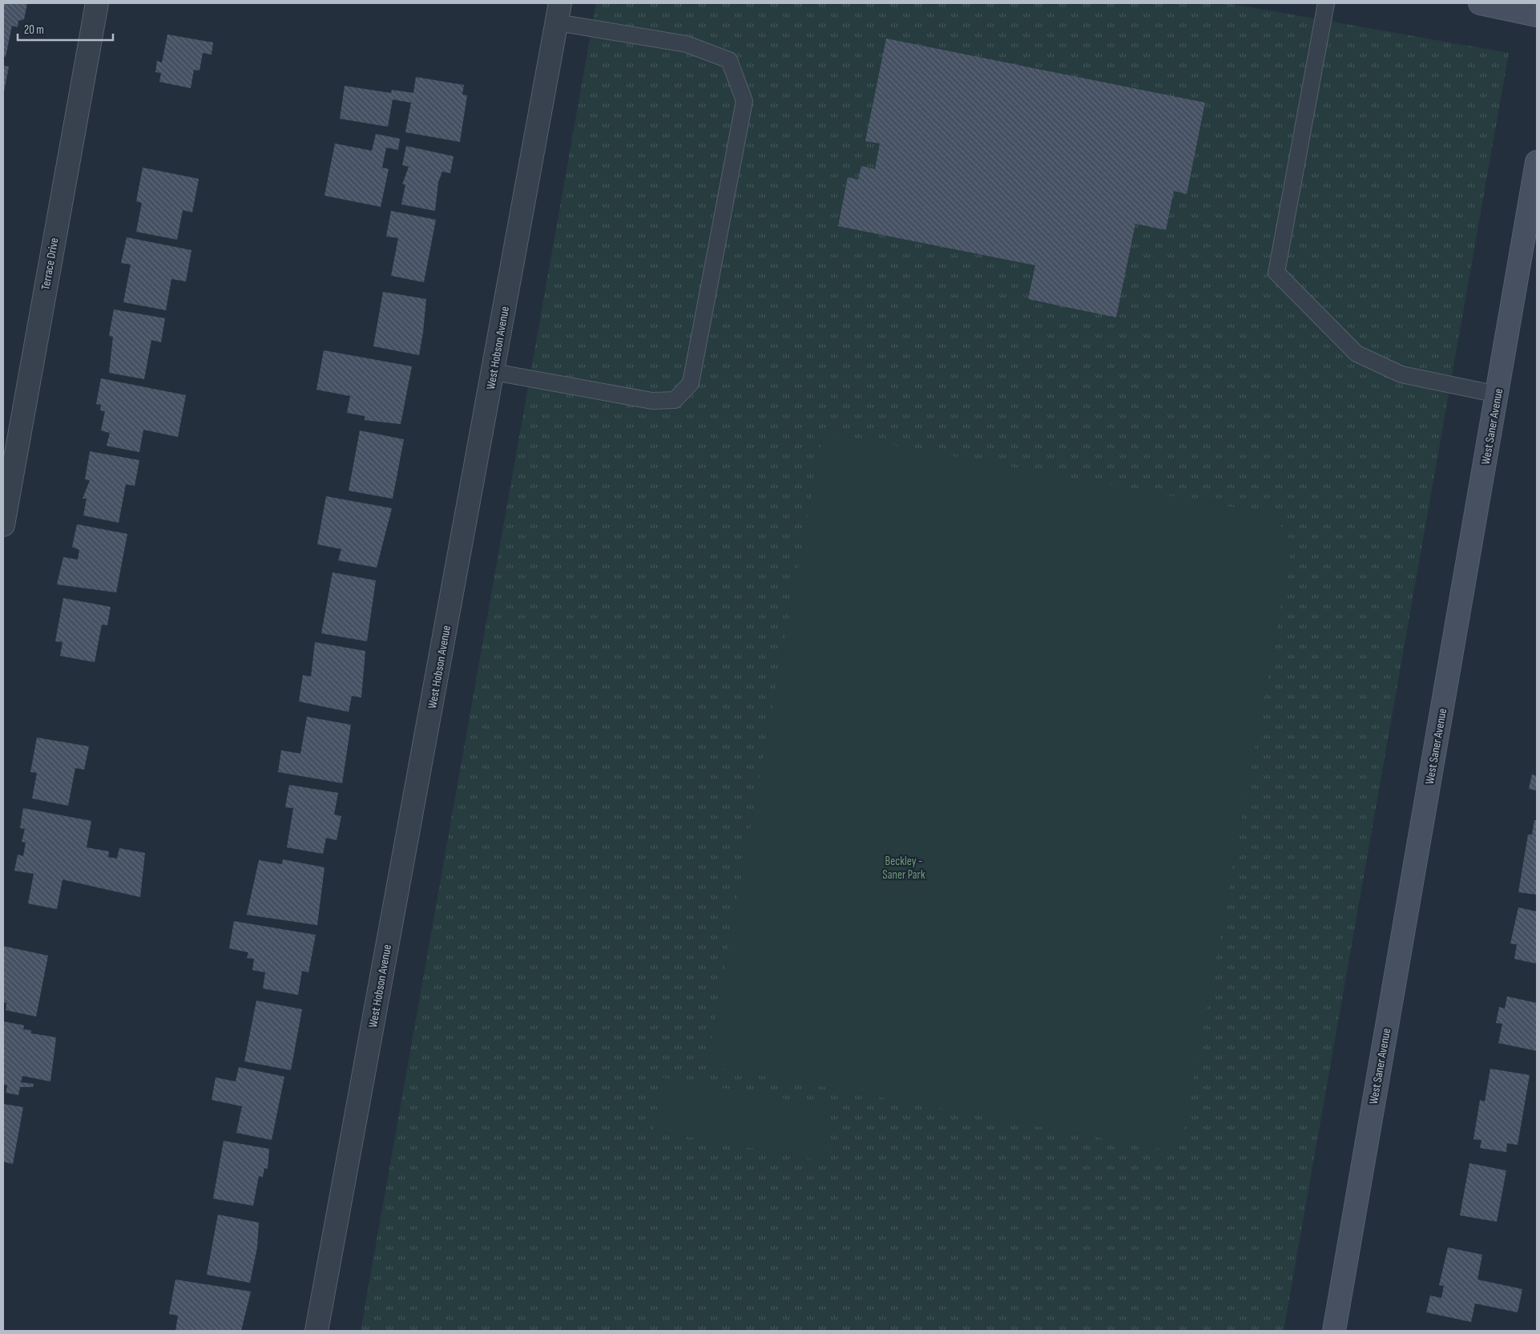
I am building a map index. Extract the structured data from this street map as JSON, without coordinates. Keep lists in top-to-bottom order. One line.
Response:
{"streets":{"street":["Terrace Drive","West Hobson Avenue","West Saner Avenue"]},"parks":["Beckley - Saner Park"],"scale_bar":"20 m"}
